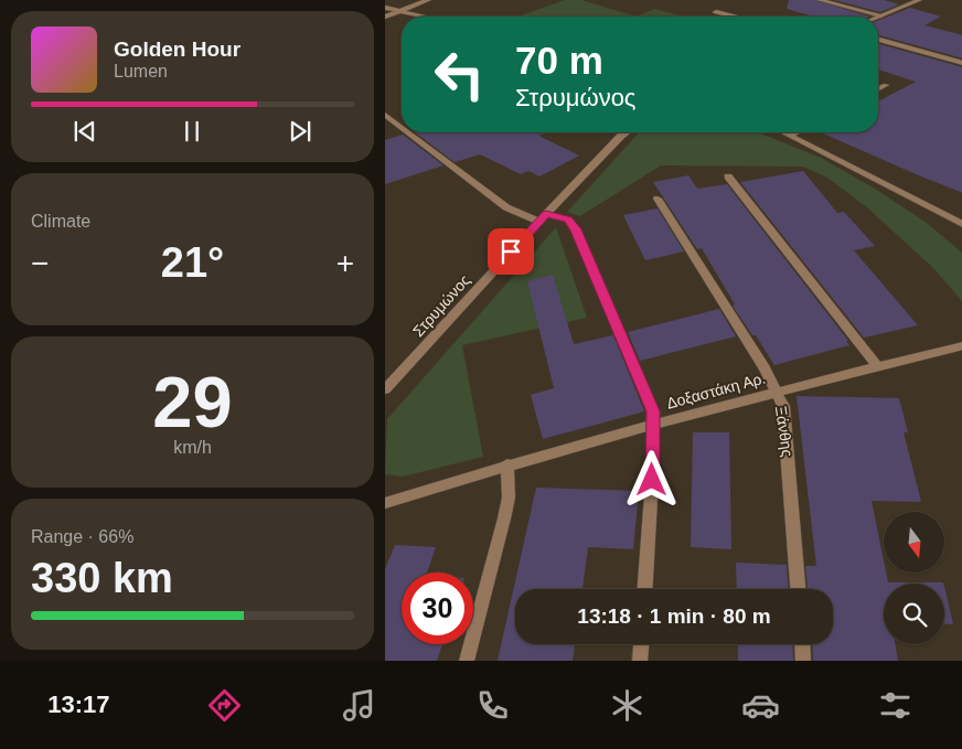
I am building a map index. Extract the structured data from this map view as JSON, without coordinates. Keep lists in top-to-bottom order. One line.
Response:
{"streets":{"street":["Στρυμώνος","Δοξαστάκη Αρ.","Ξάνθης"]},"crossings":[["Δοξαστάκη Αρ.","Ξάνθης"]],"north":"bottom","page":{"turn":["70 m","Στρυμώνος"],"song":["Golden Hour","Lumen"],"tile":["Climate",["29","km/h"],["Range · 66%","330 km"]],"heat":["−","21°","+"],"limit":"30","trip":"13:18 · 1 min · 80 m","tabs":"13:17"}}
